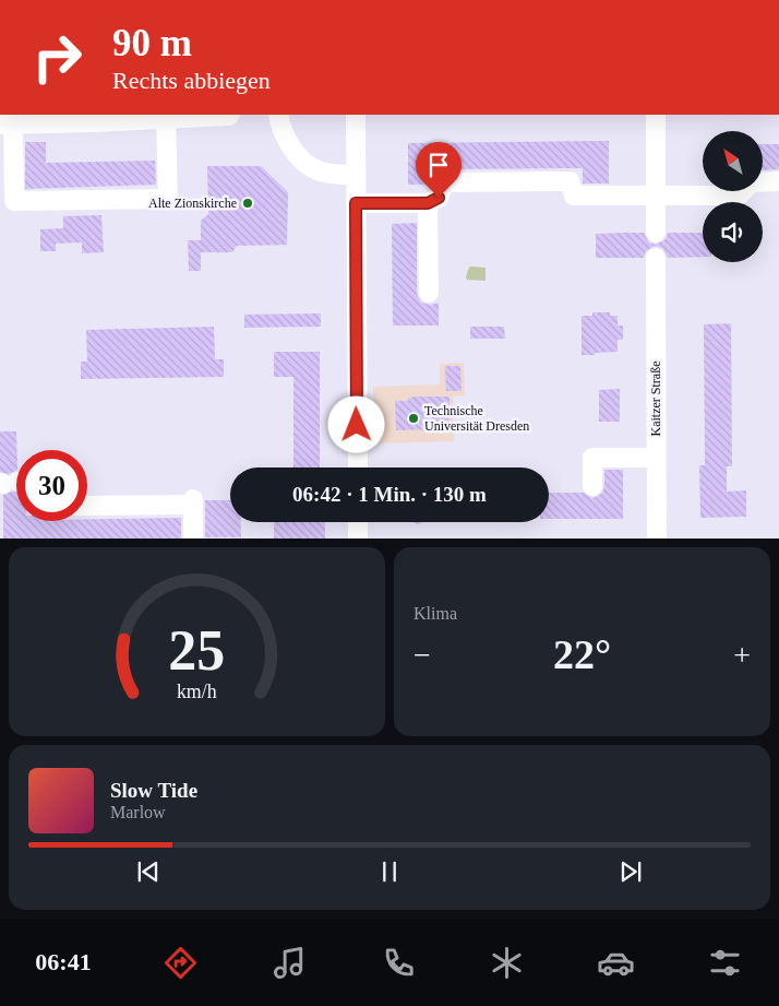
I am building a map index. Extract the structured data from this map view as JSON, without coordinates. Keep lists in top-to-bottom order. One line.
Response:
{"streets":{"street":["Kaitzer Straße"]},"places":["Alte Zionskirche","Technische Universität Dresden"],"north":"top left","page":{"turn":["90 m","Rechts abbiegen"],"limit":"30","trip":"06:42 · 1 Min. · 130 m","tile":"Klima","heat":["−","22°","+"],"song":["Slow Tide","Marlow"],"tabs":"06:41","gauge":["25","km/h"]}}
